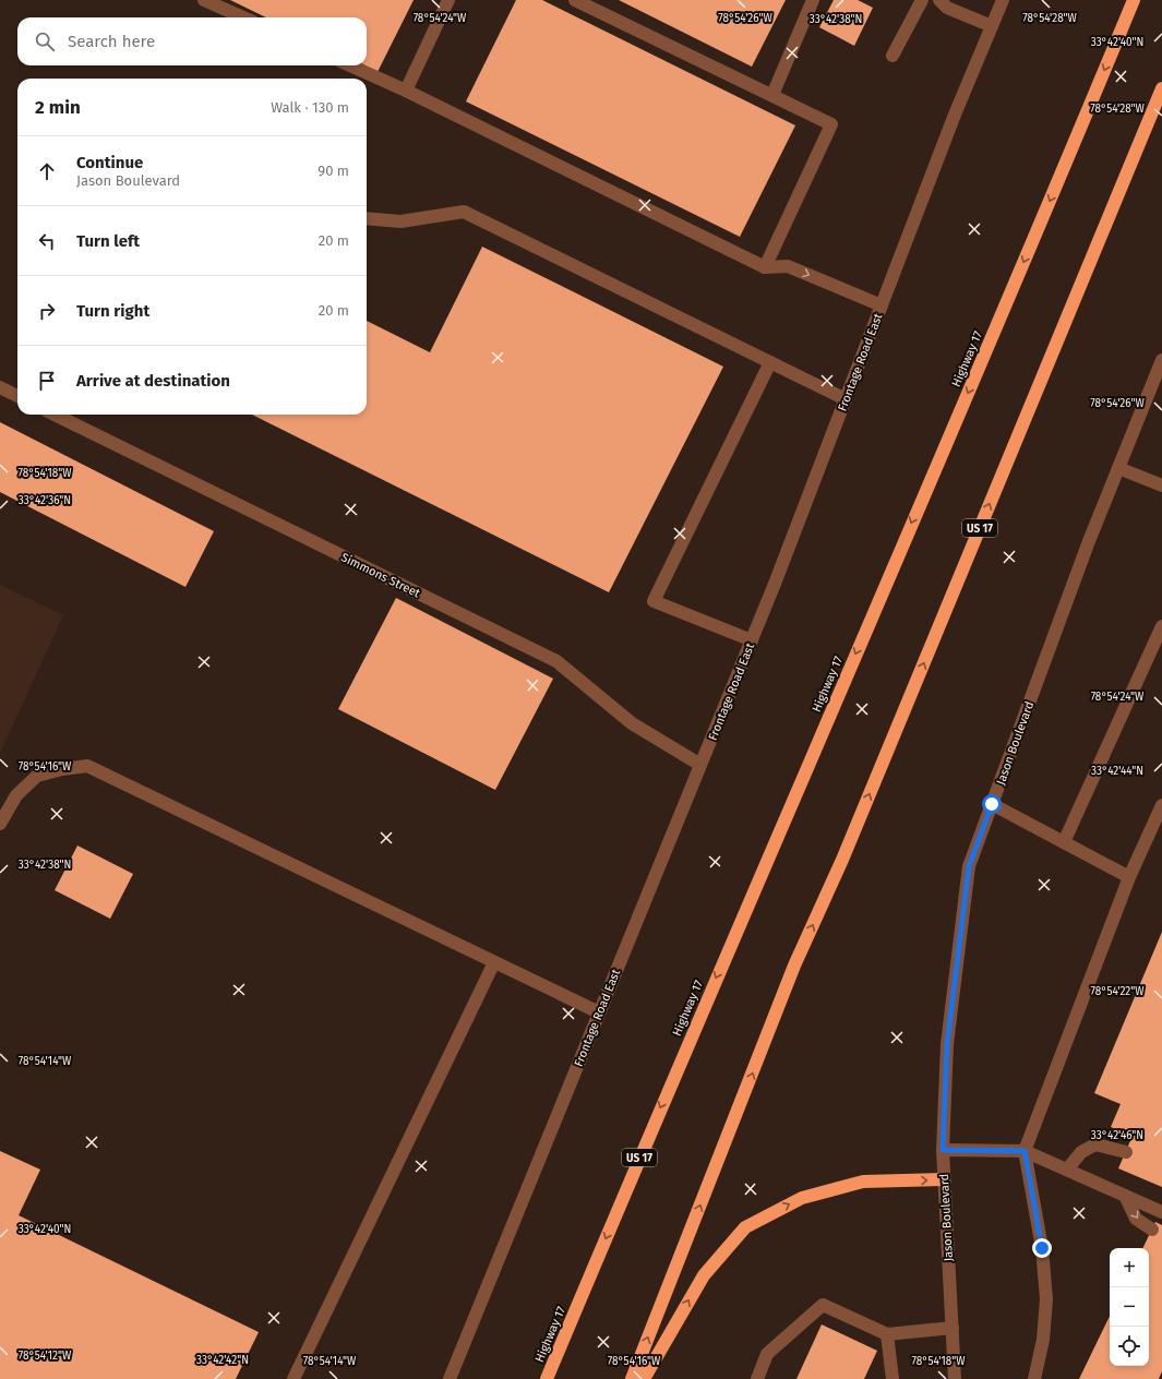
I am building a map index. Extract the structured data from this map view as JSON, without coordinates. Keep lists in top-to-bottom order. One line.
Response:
{"streets":{"highway":["Highway 17","US 17"],"street":["Frontage Road East","Simmons Street","Jason Boulevard"]},"crossings":[["Frontage Road East","Simmons Street"]],"page":{"search":"Search here","heading":["2 min","Walk · 130 m"],"list":[["Continue","Jason Boulevard","90 m"],["Turn left","20 m"],["Turn right","20 m"],"Arrive at destination"],"map_buttons":["+","−"]},"coordinates":["78°54'24\"W","78°54'26\"W","78°54'28\"W","33°42'38\"N","33°42'40\"N","78°54'18\"W","33°42'36\"N","78°54'16\"W","33°42'44\"N","78°54'22\"W","78°54'14\"W","33°42'46\"N","78°54'12\"W","33°42'42\"N"]}
